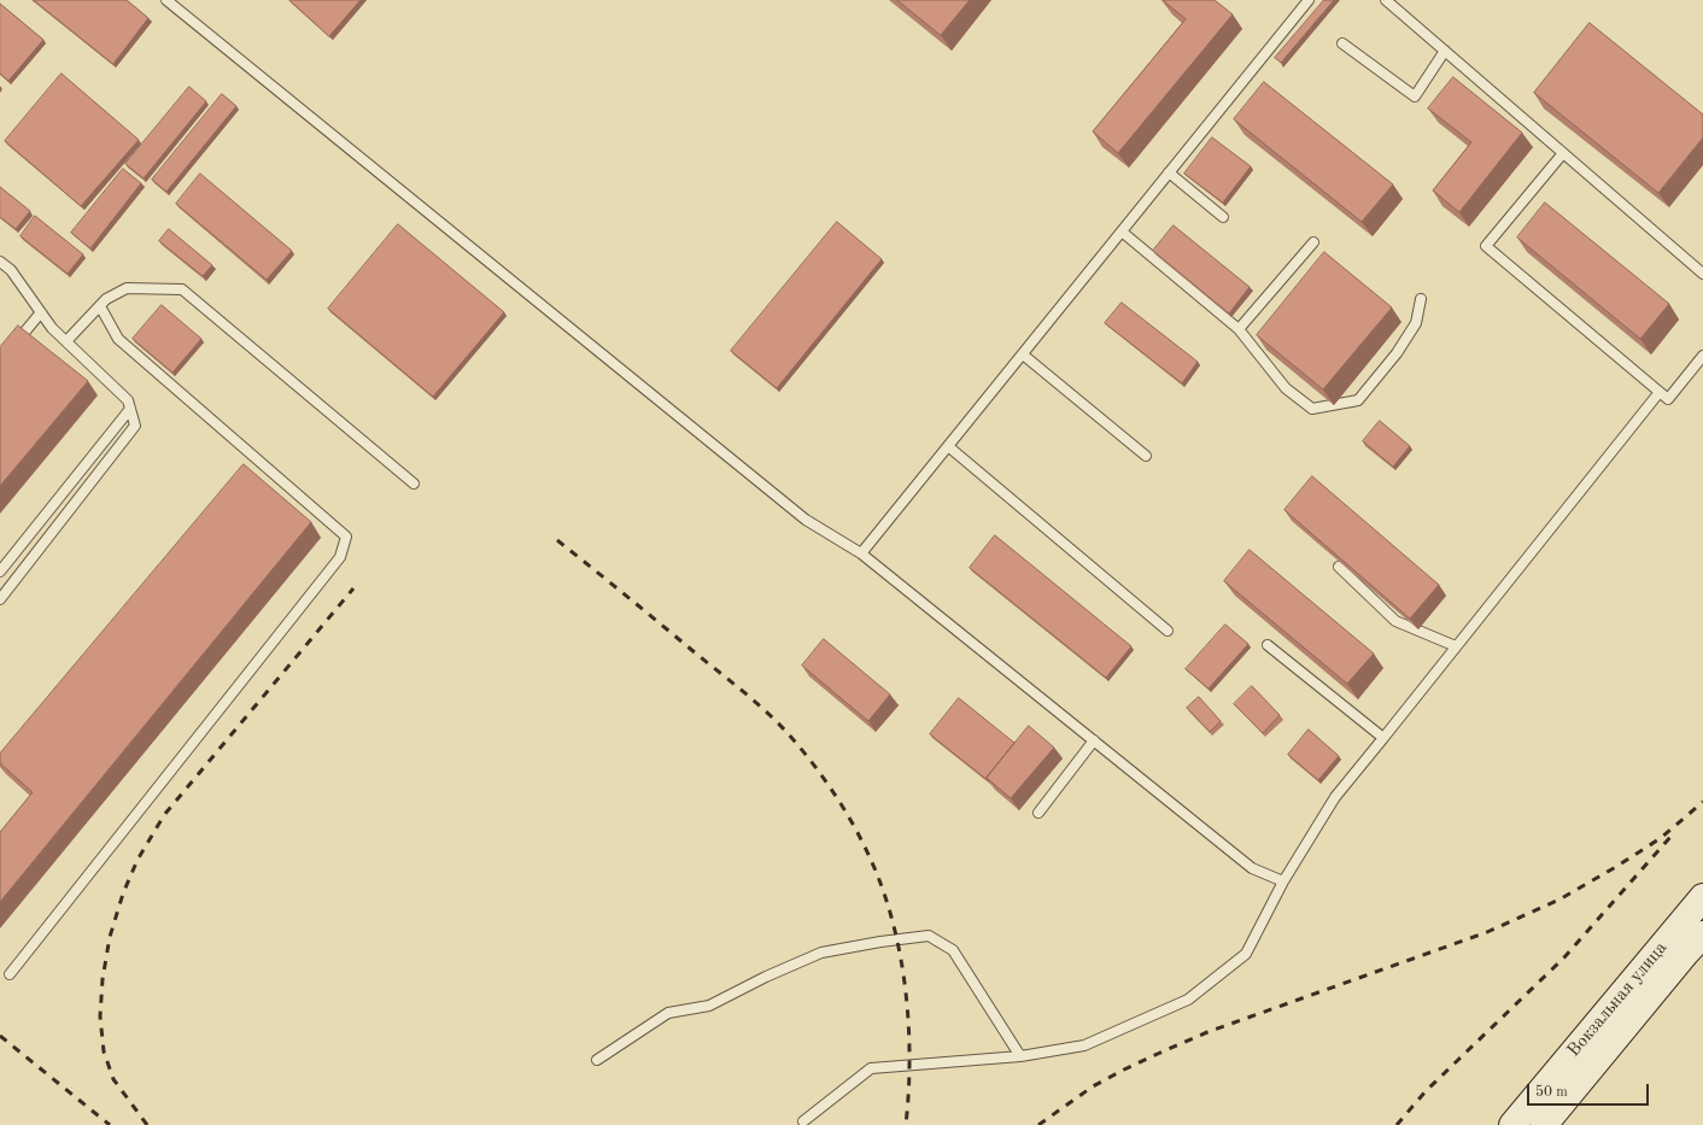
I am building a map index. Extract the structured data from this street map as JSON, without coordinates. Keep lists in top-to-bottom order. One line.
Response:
{"streets":{"main road":["Вокзальная улица"]},"scale_bar":"50 m"}
